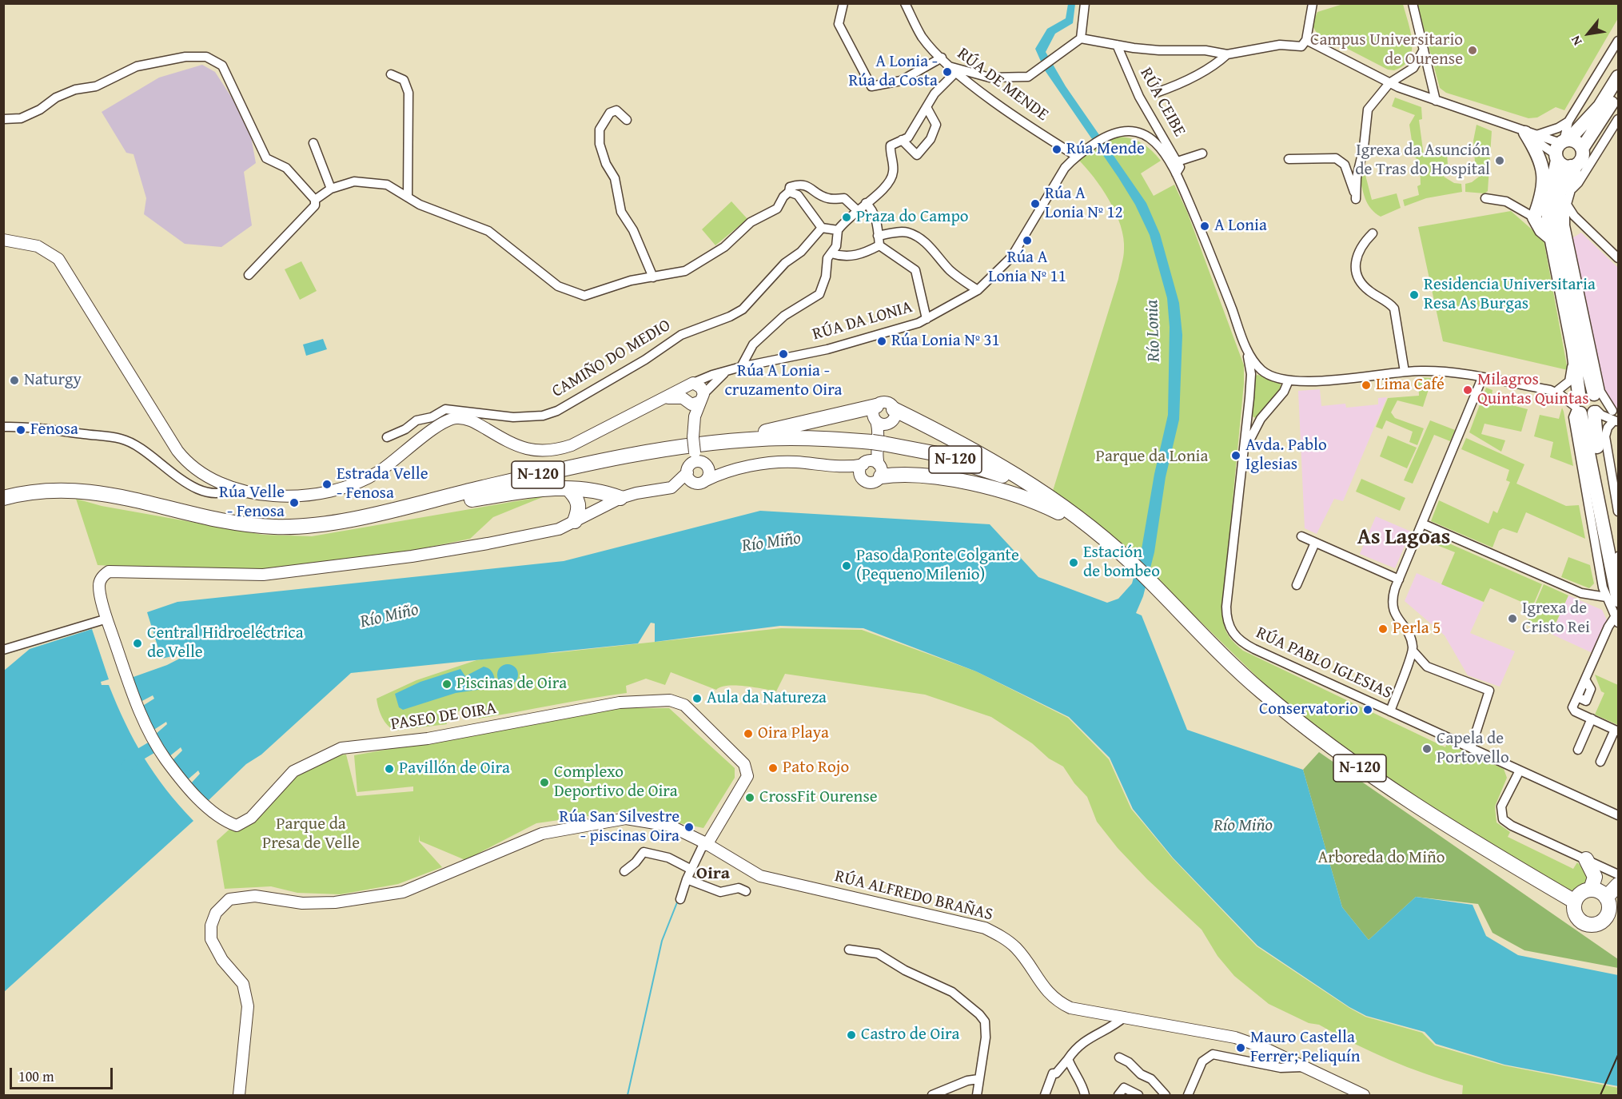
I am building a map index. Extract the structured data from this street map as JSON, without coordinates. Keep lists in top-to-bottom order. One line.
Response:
{"streets":{"highway":["N-120"],"street":["RÚA DE MENDE","RÚA CEIBE","RÚA DA LONIA","CAMIÑO DO MEDIO","RÚA PABLO IGLESIAS","PASEO DE OIRA","RÚA ALFREDO BRAÑAS"]},"crossings":[["RÚA DE MENDE","RÚA DA LONIA"],["RÚA CEIBE","RÚA DA LONIA"],["PASEO DE OIRA","RÚA ALFREDO BRAÑAS"]],"districts":["As Lagoas","Oira"],"water":["Río Lonia","Río Miño"],"parks":["Parque da Lonia","Parque da Presa de Velle","Arboreda do Miño"],"places":["Campus Universitario de Ourense","A Lonia - Rúa da Costa","Rúa Mende","Igrexa da Asunción de Tras do Hospital","Rúa A Lonia Nº 12","Praza do Campo","A Lonia","Rúa A Lonia Nº 11","Residencia Universitaria Resa As Burgas","Rúa Lonia Nº 31","Rúa A Lonia - cruzamento Oira","Naturgy","Lima Café","Milagros Quintas Quintas","Fenosa","Avda. Pablo Iglesias","Estrada Velle - Fenosa","Rúa Velle - Fenosa","Estación de bombeo","Paso da Ponte Colgante (Pequeno Milenio)","Igrexa de Cristo Rei","Perla 5","Central Hidroeléctrica de Velle","Piscinas de Oira","Aula da Natureza","Conservatorio","Oira Playa","Capela de Portovello","Pato Rojo","Pavillón de Oira","Complexo Deportivo de Oira","CrossFit Ourense","Rúa San Silvestre - piscinas Oira","Castro de Oira","Mauro Castella Ferrer; Peliquín"],"scale_bar":"100 m","north":"bottom left"}
